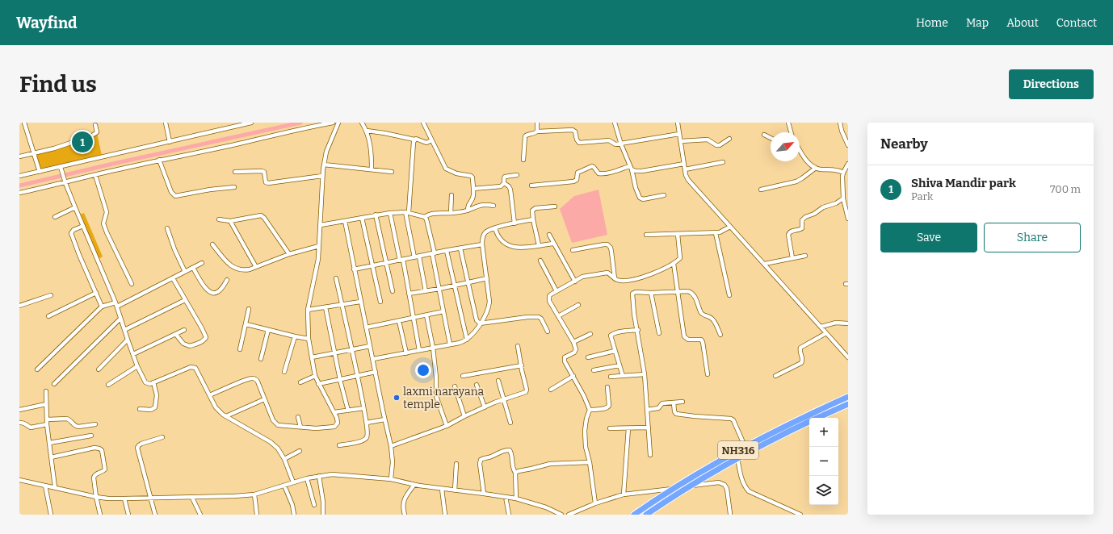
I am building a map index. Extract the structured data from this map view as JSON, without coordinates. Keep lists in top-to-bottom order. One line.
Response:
{"streets":{"highway":["NH316"]},"places":["laxmi narayana temple"],"north":"top right","page":{"header":"Wayfind","nav":["Home","Map","About","Contact"],"buttons":["Directions",["Save","Share"]],"title":"Find us","heading":"Nearby","pins":"1","list":[{"mark":"1","name":"Shiva Mandir park","note":"Park","value":"700 m"}],"map_buttons":["+","−"]}}
